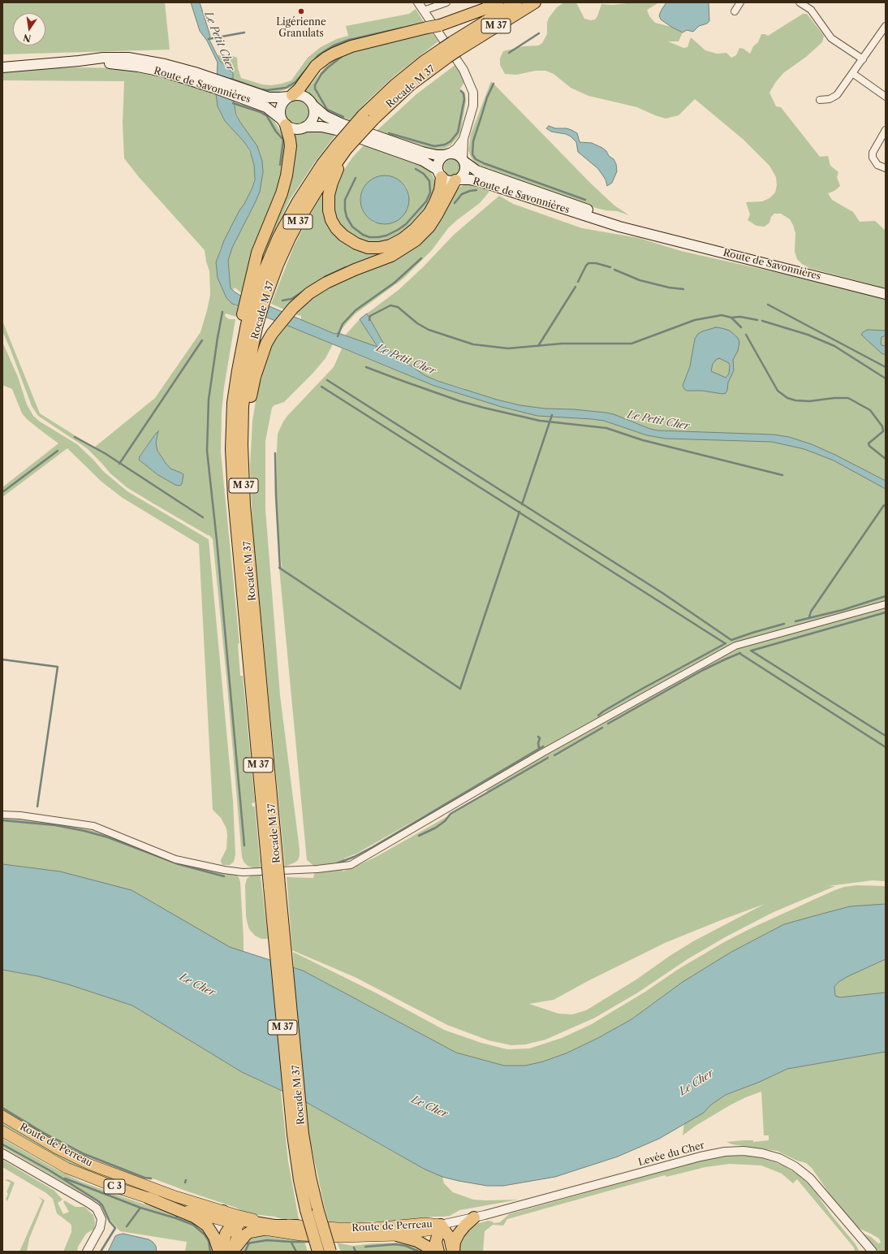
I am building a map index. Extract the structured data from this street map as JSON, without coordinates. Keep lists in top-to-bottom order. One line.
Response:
{"streets":{"highway":["M 37","Rocade M 37"],"main road":["Route de Savonnières","Route de Perreau","C 3"],"street":["Levée du Cher"]},"crossings":[["Route de Perreau","Levée du Cher"]],"water":["Le Petit Cher","Le Cher"],"places":["Ligérienne Granulats"],"north":"bottom"}
